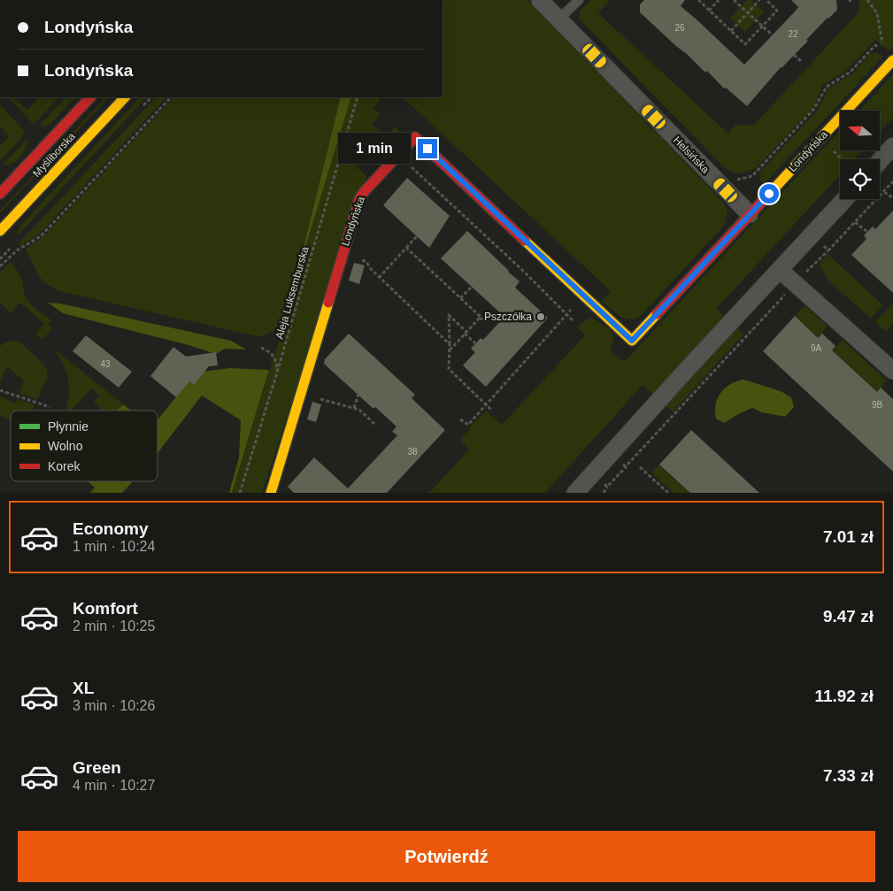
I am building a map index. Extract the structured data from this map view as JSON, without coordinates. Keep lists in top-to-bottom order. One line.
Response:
{"streets":{"street":["Londyńska","Myśliborska","Helsińska"],"path":["Aleja Luksemburska"]},"crossings":[["Londyńska","Helsińska"]],"places":["Pszczółka"],"house_numbers":["26","22","9A","43","9B","38"],"legend":["Płynnie","Wolno","Korek"],"north":"left","page":{"banner":["Londyńska","Londyńska"],"bubble":"1 min","list":[{"name":"Economy","note":"1 min · 10:24","value":"7.01 zł"},{"name":"Komfort","note":"2 min · 10:25","value":"9.47 zł"},{"name":"XL","note":"3 min · 10:26","value":"11.92 zł"},{"name":"Green","note":"4 min · 10:27","value":"7.33 zł"}],"buttons":"Potwierdź"}}
